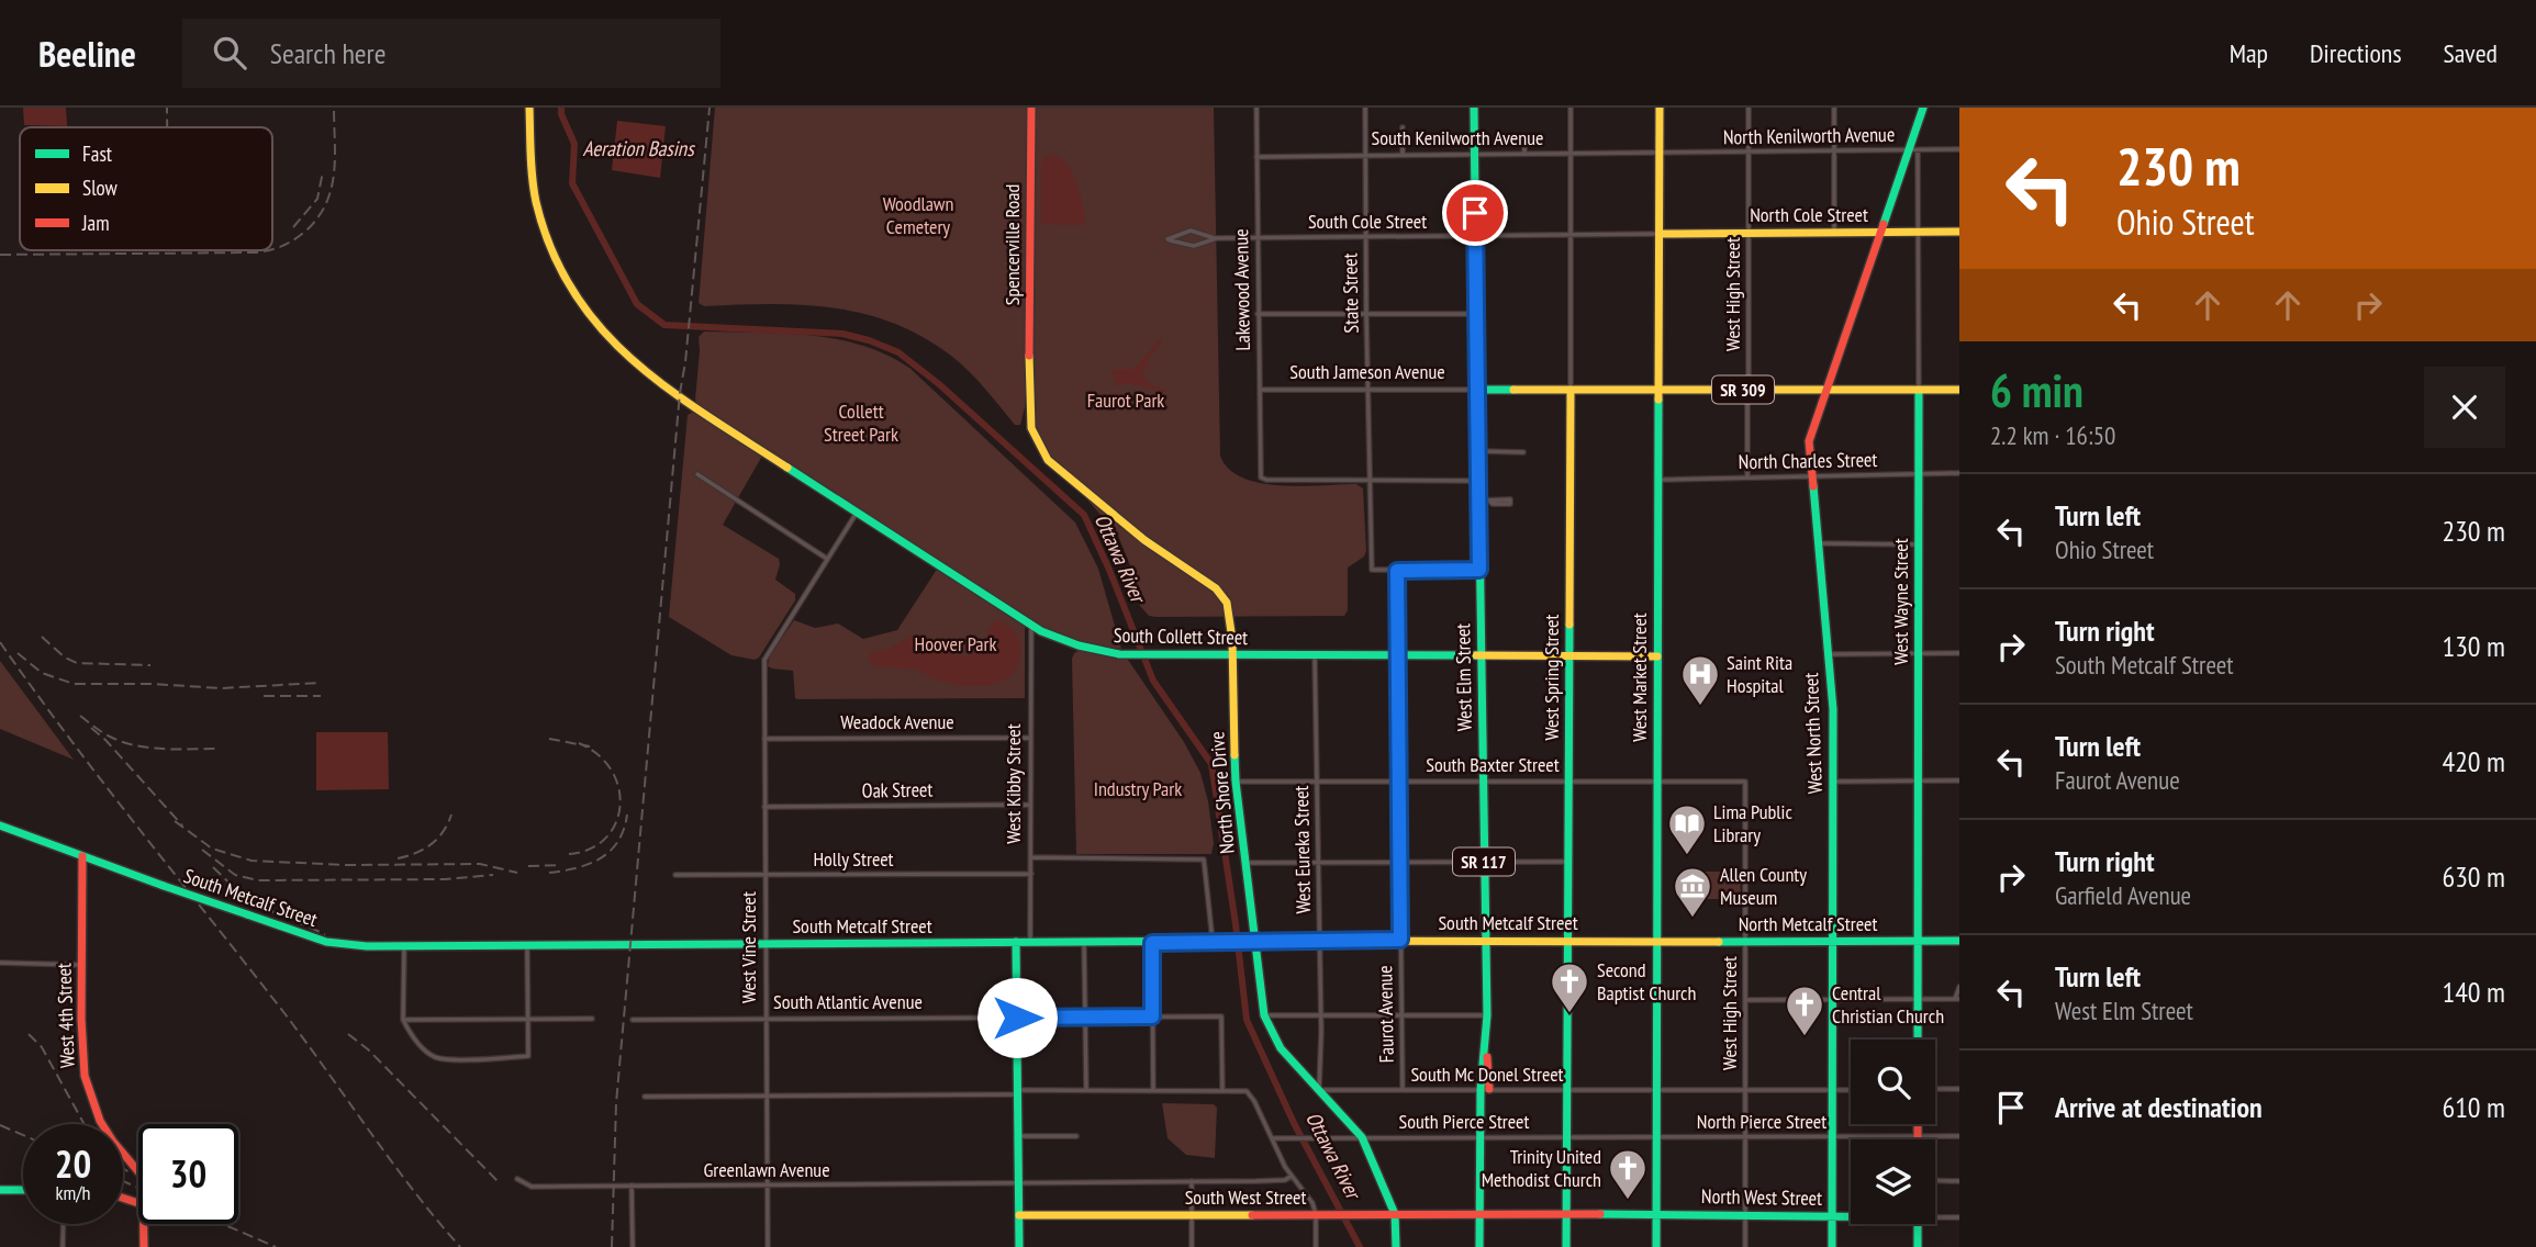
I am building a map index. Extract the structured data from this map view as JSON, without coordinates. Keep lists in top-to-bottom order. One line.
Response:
{"streets":{"street":["North Kenilworth Avenue","South Kenilworth Avenue","North Cole Street","South Cole Street","Spencerville Road","Lakewood Avenue","State Street","West High Street","South Jameson Avenue","SR 309","North Charles Street","West Wayne Street","South Collett Street","West Elm Street","West Spring Street","West Market Street","Weadock Avenue","West North Street","South Baxter Street","West Kibby Street","Oak Street","North Shore Drive","West Eureka Street","Holly Street","SR 117","South Metcalf Street","North Metcalf Street","West Vine Street","South Atlantic Avenue","Faurot Avenue","West 4th Street","South Mc Donel Street","South Pierce Street","North Pierce Street","Greenlawn Avenue","South West Street","North West Street"]},"crossings":[["North Kenilworth Avenue","South Kenilworth Avenue"],["North Kenilworth Avenue","West High Street"],["North Kenilworth Avenue","West Wayne Street"],["North Kenilworth Avenue","West Market Street"],["North Kenilworth Avenue","West North Street"],["South Kenilworth Avenue","Lakewood Avenue"],["South Kenilworth Avenue","State Street"],["South Kenilworth Avenue","West Elm Street"],["South Kenilworth Avenue","West Spring Street"],["South Kenilworth Avenue","West Market Street"],["North Cole Street","South Cole Street"],["North Cole Street","West High Street"],["North Cole Street","West Wayne Street"],["North Cole Street","West Market Street"],["North Cole Street","West North Street"],["South Cole Street","Lakewood Avenue"],["South Cole Street","State Street"],["South Cole Street","West Elm Street"],["South Cole Street","West Spring Street"],["South Cole Street","West Market Street"],["Spencerville Road","North Shore Drive"],["Lakewood Avenue","State Street"],["Lakewood Avenue","South Jameson Avenue"],["State Street","South Jameson Avenue"],["State Street","Faurot Avenue"],["West High Street","SR 309"],["West High Street","North Charles Street"],["West High Street","South Baxter Street"],["West High Street","North Metcalf Street"],["West High Street","South Mc Donel Street"],["West High Street","North Pierce Street"],["West High Street","North West Street"],["South Jameson Avenue","SR 309"],["South Jameson Avenue","West Elm Street"],["South Jameson Avenue","West Spring Street"],["South Jameson Avenue","West Market Street"],["SR 309","West Wayne Street"],["SR 309","West Market Street"],["SR 309","West North Street"],["North Charles Street","West Wayne Street"],["North Charles Street","West Market Street"],["North Charles Street","West North Street"],["West Wayne Street","West North Street"],["West Wayne Street","North Metcalf Street"],["South Collett Street","West Elm Street"],["South Collett Street","West Spring Street"],["South Collett Street","West Market Street"],["South Collett Street","West Kibby Street"],["South Collett Street","North Shore Drive"],["South Collett Street","West Eureka Street"],["South Collett Street","Faurot Avenue"],["West Elm Street","South Baxter Street"],["West Elm Street","South Metcalf Street"],["West Elm Street","South Mc Donel Street"],["West Elm Street","South Pierce Street"],["West Elm Street","South West Street"],["West Spring Street","South Baxter Street"],["West Spring Street","South Metcalf Street"],["West Spring Street","South Mc Donel Street"],["West Spring Street","South Pierce Street"],["West Spring Street","South West Street"],["West Market Street","South Baxter Street"],["West Market Street","South Metcalf Street"],["West Market Street","North Metcalf Street"],["West Market Street","South Mc Donel Street"],["West Market Street","South Pierce Street"],["West Market Street","North Pierce Street"],["West Market Street","South West Street"],["West Market Street","North West Street"],["Weadock Avenue","West Kibby Street"],["Weadock Avenue","West Vine Street"],["West North Street","North Metcalf Street"],["West North Street","South Mc Donel Street"],["West North Street","North Pierce Street"],["West North Street","North West Street"],["South Baxter Street","North Shore Drive"],["South Baxter Street","West Eureka Street"],["South Baxter Street","Faurot Avenue"],["West Kibby Street","Oak Street"],["West Kibby Street","Holly Street"],["West Kibby Street","South Metcalf Street"],["Oak Street","West Vine Street"],["North Shore Drive","West Eureka Street"],["North Shore Drive","South Metcalf Street"],["North Shore Drive","South Mc Donel Street"],["North Shore Drive","South Pierce Street"],["North Shore Drive","South West Street"],["West Eureka Street","South Metcalf Street"],["West Eureka Street","South Mc Donel Street"],["Holly Street","West Vine Street"],["South Metcalf Street","North Metcalf Street"],["South Metcalf Street","West Vine Street"],["South Metcalf Street","Faurot Avenue"],["South Metcalf Street","West 4th Street"],["West Vine Street","South Atlantic Avenue"],["West Vine Street","Greenlawn Avenue"],["Faurot Avenue","South Mc Donel Street"],["South Pierce Street","North Pierce Street"],["South West Street","North West Street"]],"water":["Aeration Basins","Ottawa River"],"parks":["Woodlawn Cemetery","Faurot Park","Collett Street Park","Hoover Park","Industry Park"],"places":{"hospital":["Saint Rita Hospital"],"library":["Lima Public Library"],"museum":["Allen County Museum"],"church":["Second Baptist Church","Central Christian Church","Trinity United Methodist Church"]},"legend":["Fast","Slow","Jam"],"page":{"header":"Beeline","search":"Search here","nav":["Map","Directions","Saved"],"turn":["230 m","Ohio Street"],"heading":["6 min","2.2 km · 16:50"],"list":[{"name":"Turn left","note":"Ohio Street","value":"230 m"},{"name":"Turn right","note":"South Metcalf Street","value":"130 m"},{"name":"Turn left","note":"Faurot Avenue","value":"420 m"},{"name":"Turn right","note":"Garfield Avenue","value":"630 m"},{"name":"Turn left","note":"West Elm Street","value":"140 m"},{"name":"Arrive at destination","value":"610 m"}],"speed":"20 km/h","limit":"30"}}
